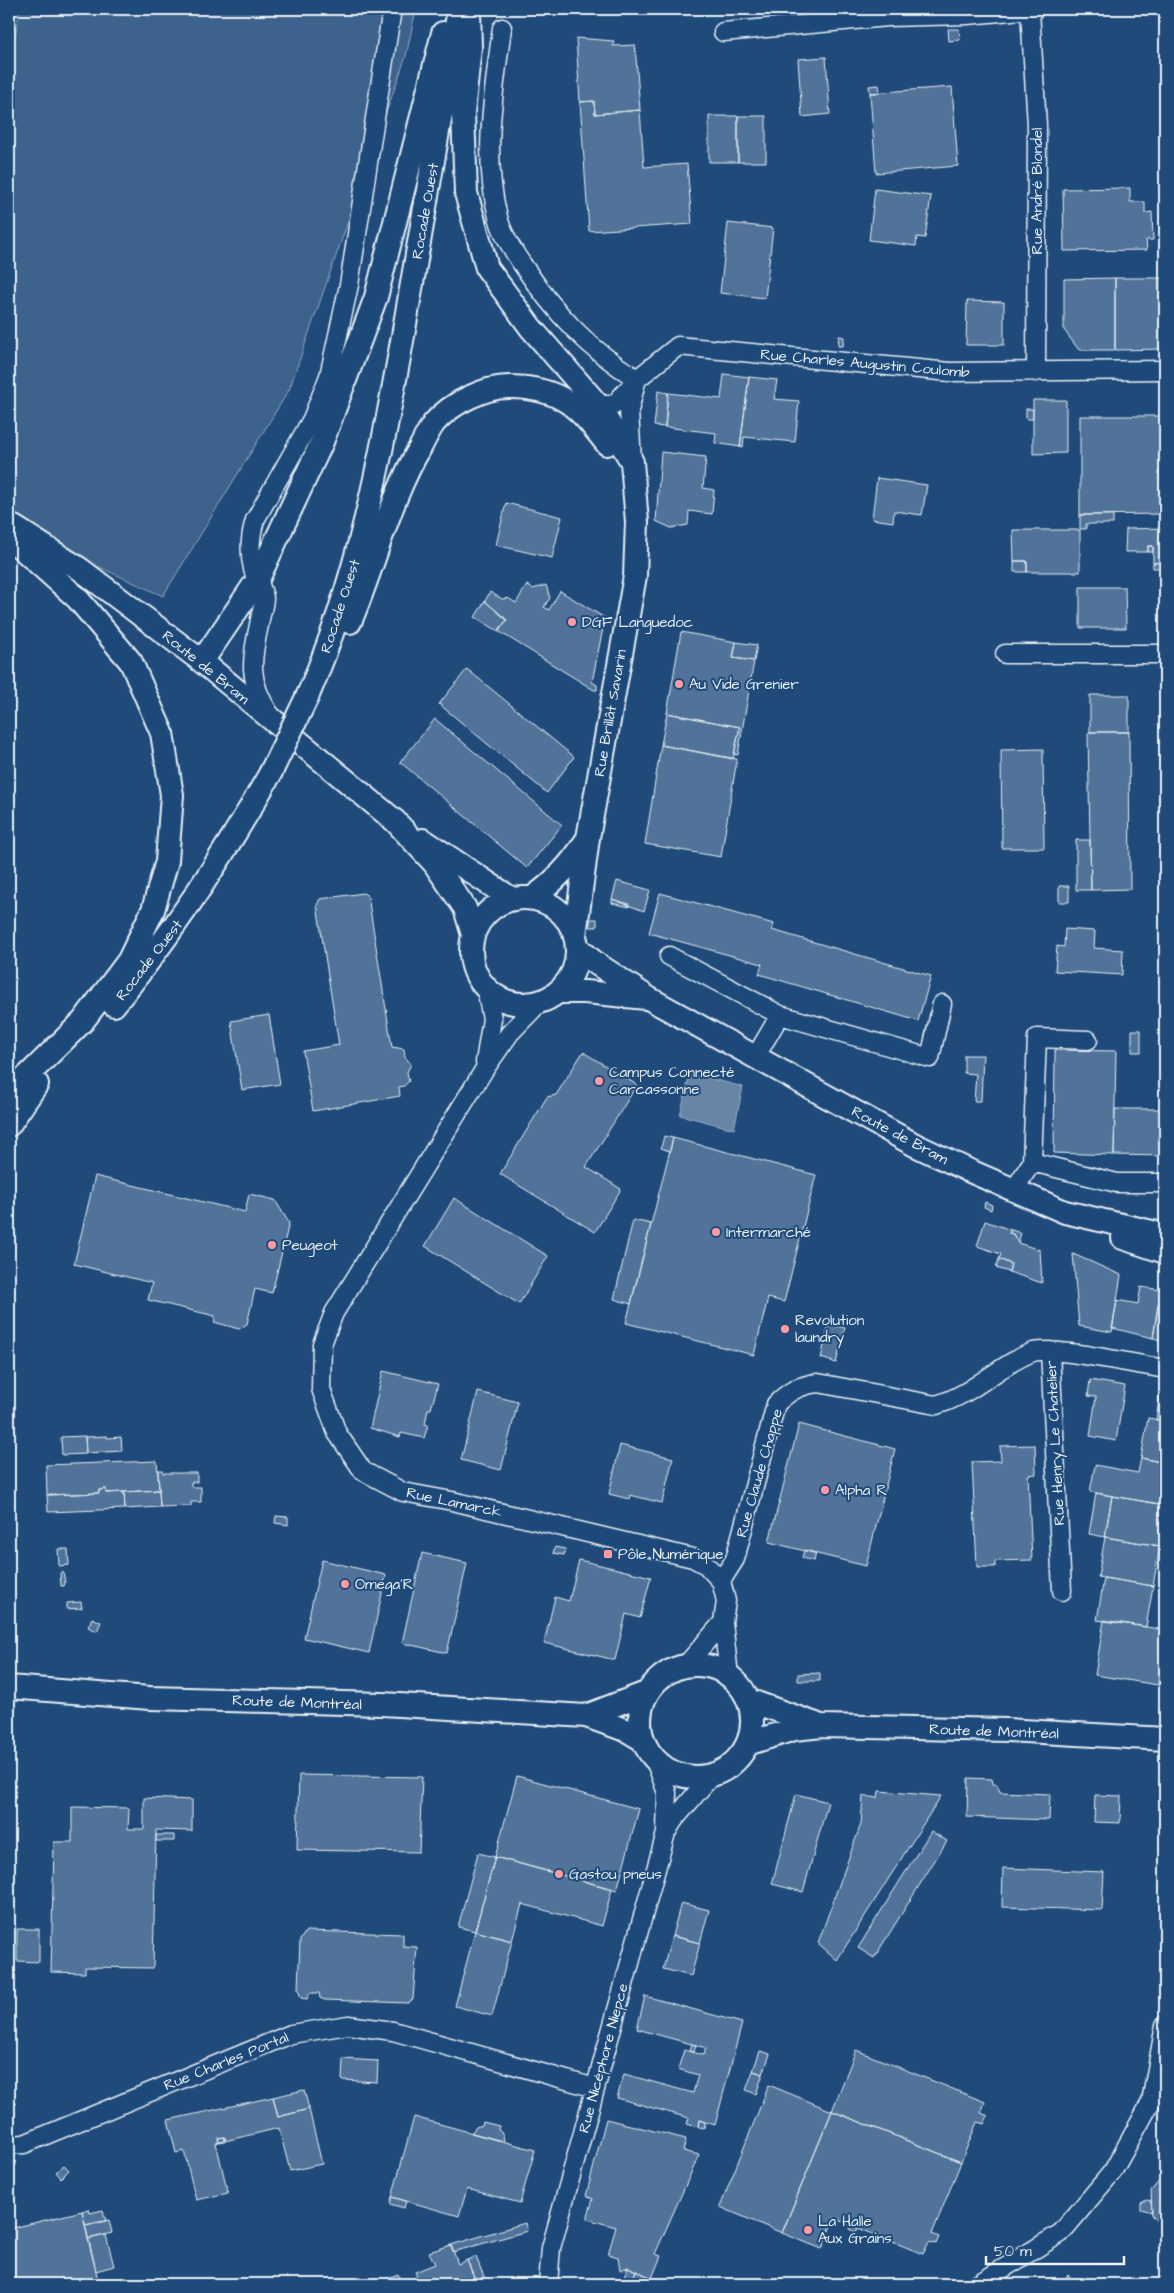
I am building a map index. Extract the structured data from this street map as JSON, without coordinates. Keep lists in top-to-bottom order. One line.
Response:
{"streets":{"main road":["Rocade Ouest","Route de Bram","Rue Brillât Savarin","Route de Montréal"],"street":["Rue André Blondel","Rue Charles Augustin Coulomb","Rue Henry Le Chatelier","Rue Claude Chappe","Rue Lamarck","Rue Nicéphore Niepce","Rue Charles Portal"]},"crossings":[["Rue André Blondel","Rue Charles Augustin Coulomb"],["Route de Bram","Rue Brillât Savarin"],["Route de Bram","Rue Lamarck"],["Rue Brillât Savarin","Rue Lamarck"],["Rue Henry Le Chatelier","Rue Claude Chappe"],["Rue Claude Chappe","Rue Lamarck"],["Route de Montréal","Rue Nicéphore Niepce"],["Rue Nicéphore Niepce","Rue Charles Portal"]],"places":{"other":["DGF Languedoc","Au Vide Grenier","Campus Connecté Carcassonne","Intermarché","Peugeot","Revolution laundry","Alpha R","Omega'R","Gastou pneus","La Halle Aux Grains"],"transit":["Pôle Numérique"]},"scale_bar":"50 m"}
